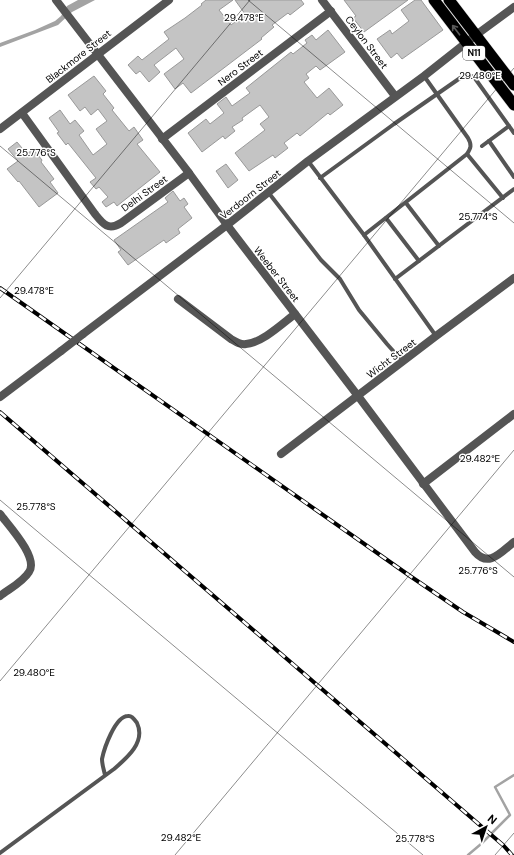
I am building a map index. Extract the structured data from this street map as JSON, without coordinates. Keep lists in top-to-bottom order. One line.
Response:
{"streets":{"highway":["N11"],"street":["Ceylon Street","Blackmore Street","Nero Street","Delhi Street","Verdoorn Street","Weeber Street","Wicht Street"]},"crossings":[["Ceylon Street","Nero Street"],["Ceylon Street","Verdoorn Street"],["N11","Verdoorn Street"],["Blackmore Street","Delhi Street"],["Blackmore Street","Weeber Street"],["Nero Street","Weeber Street"],["Delhi Street","Weeber Street"],["Verdoorn Street","Weeber Street"],["Weeber Street","Wicht Street"]],"north":"top right","coordinates":["29.478°E","29.480°E","25.776°S","25.774°S","29.482°E","25.778°S"]}
